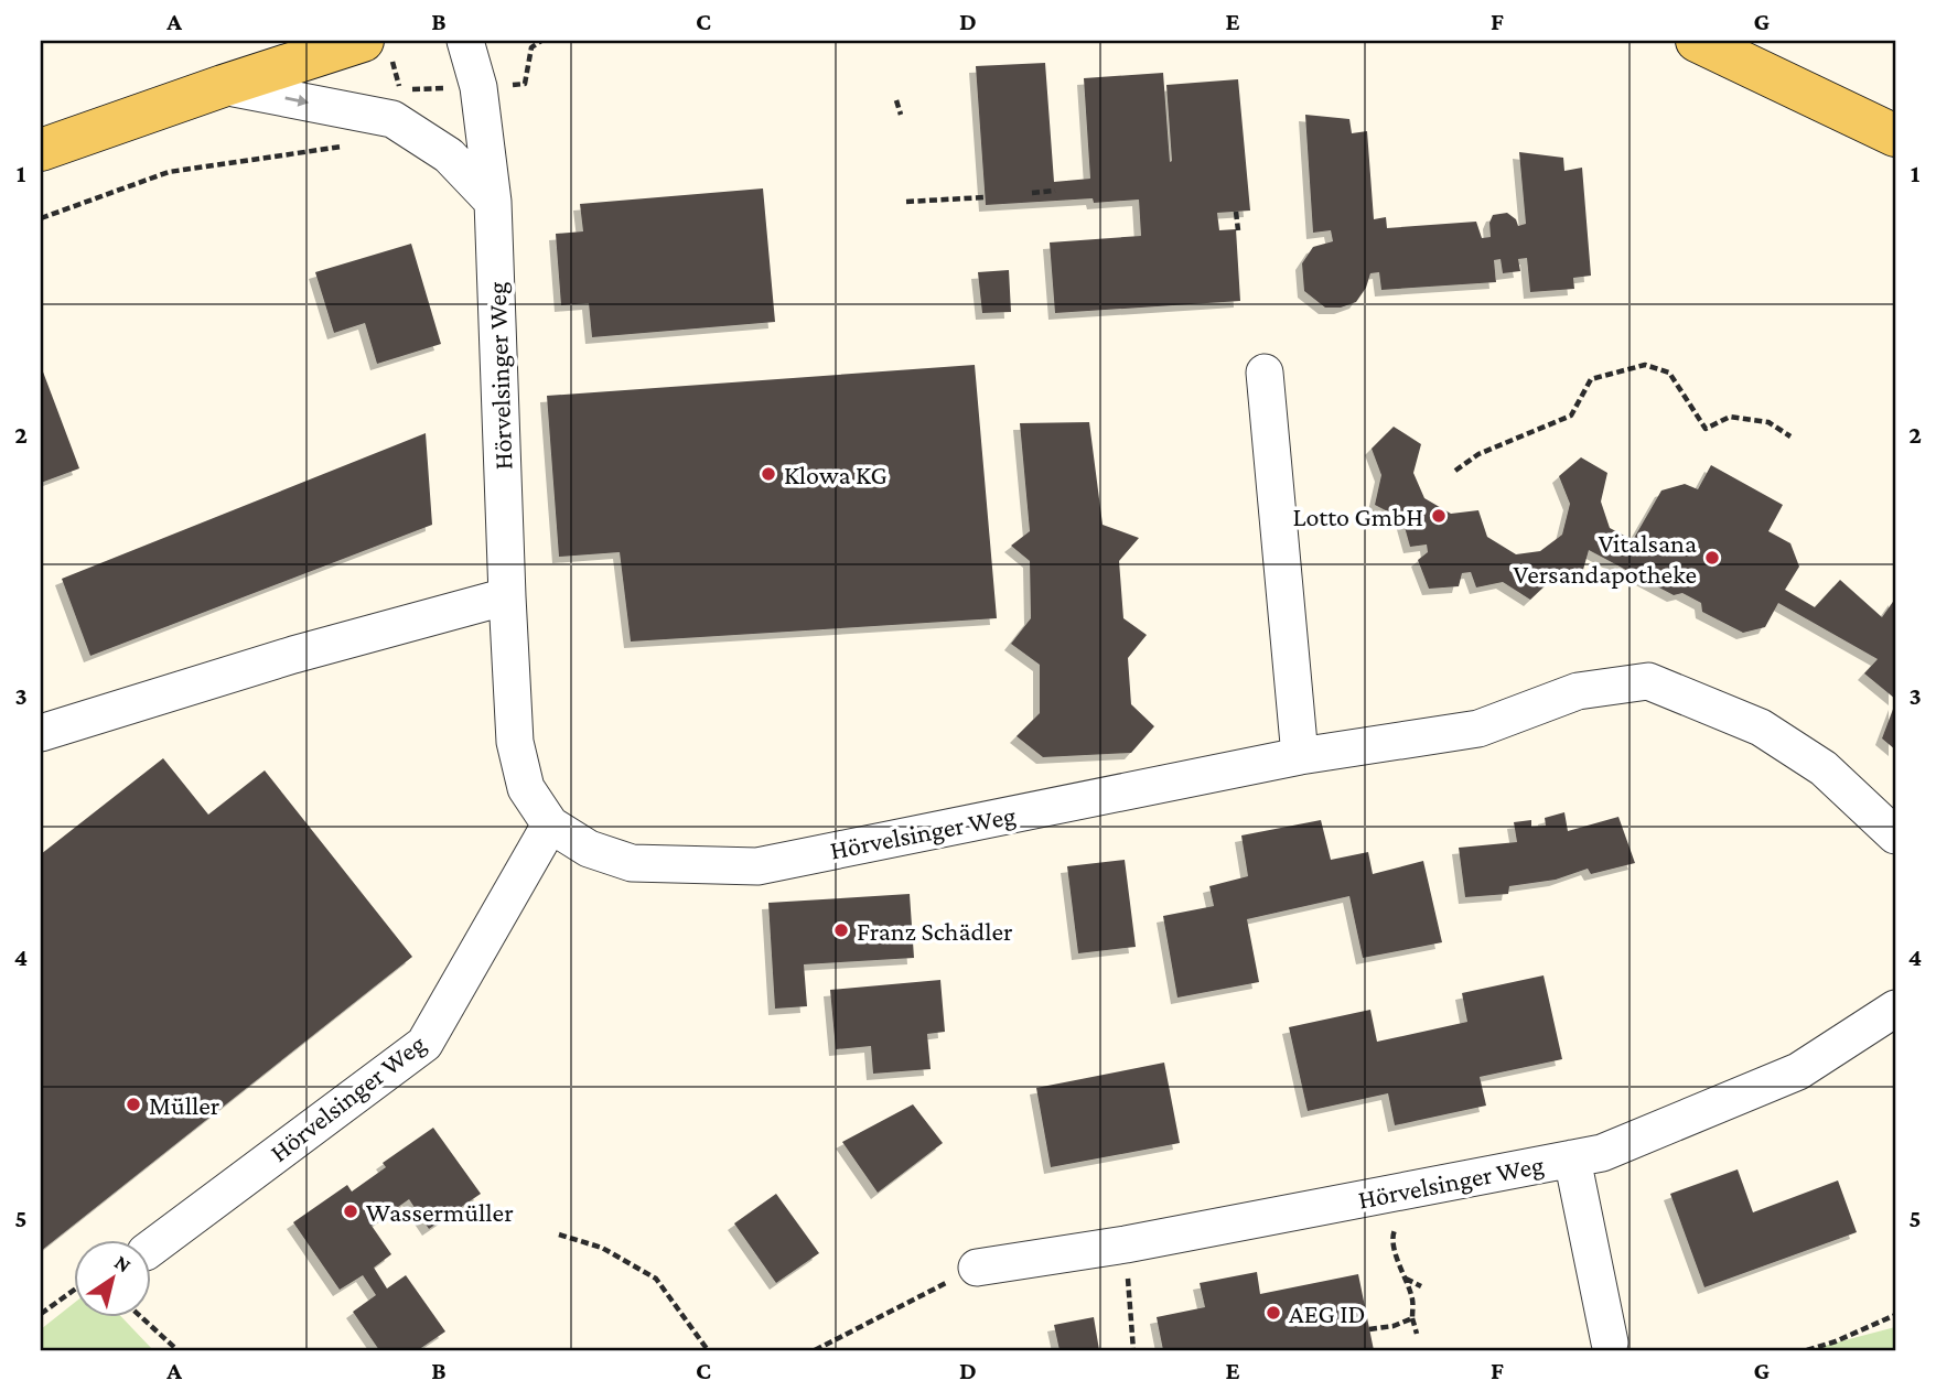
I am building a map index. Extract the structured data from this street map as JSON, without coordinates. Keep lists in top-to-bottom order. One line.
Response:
{"streets":{"street":["Hörvelsinger Weg"]},"places":["Klowa KG","Lotto GmbH","Vitalsana Versandapotheke","Franz Schädler","Müller","Wassermüller","AEG ID"],"north":"top right","grid":{"columns":["A","B","C","D","E","F","G"],"rows":["1","2","3","4","5"]}}
